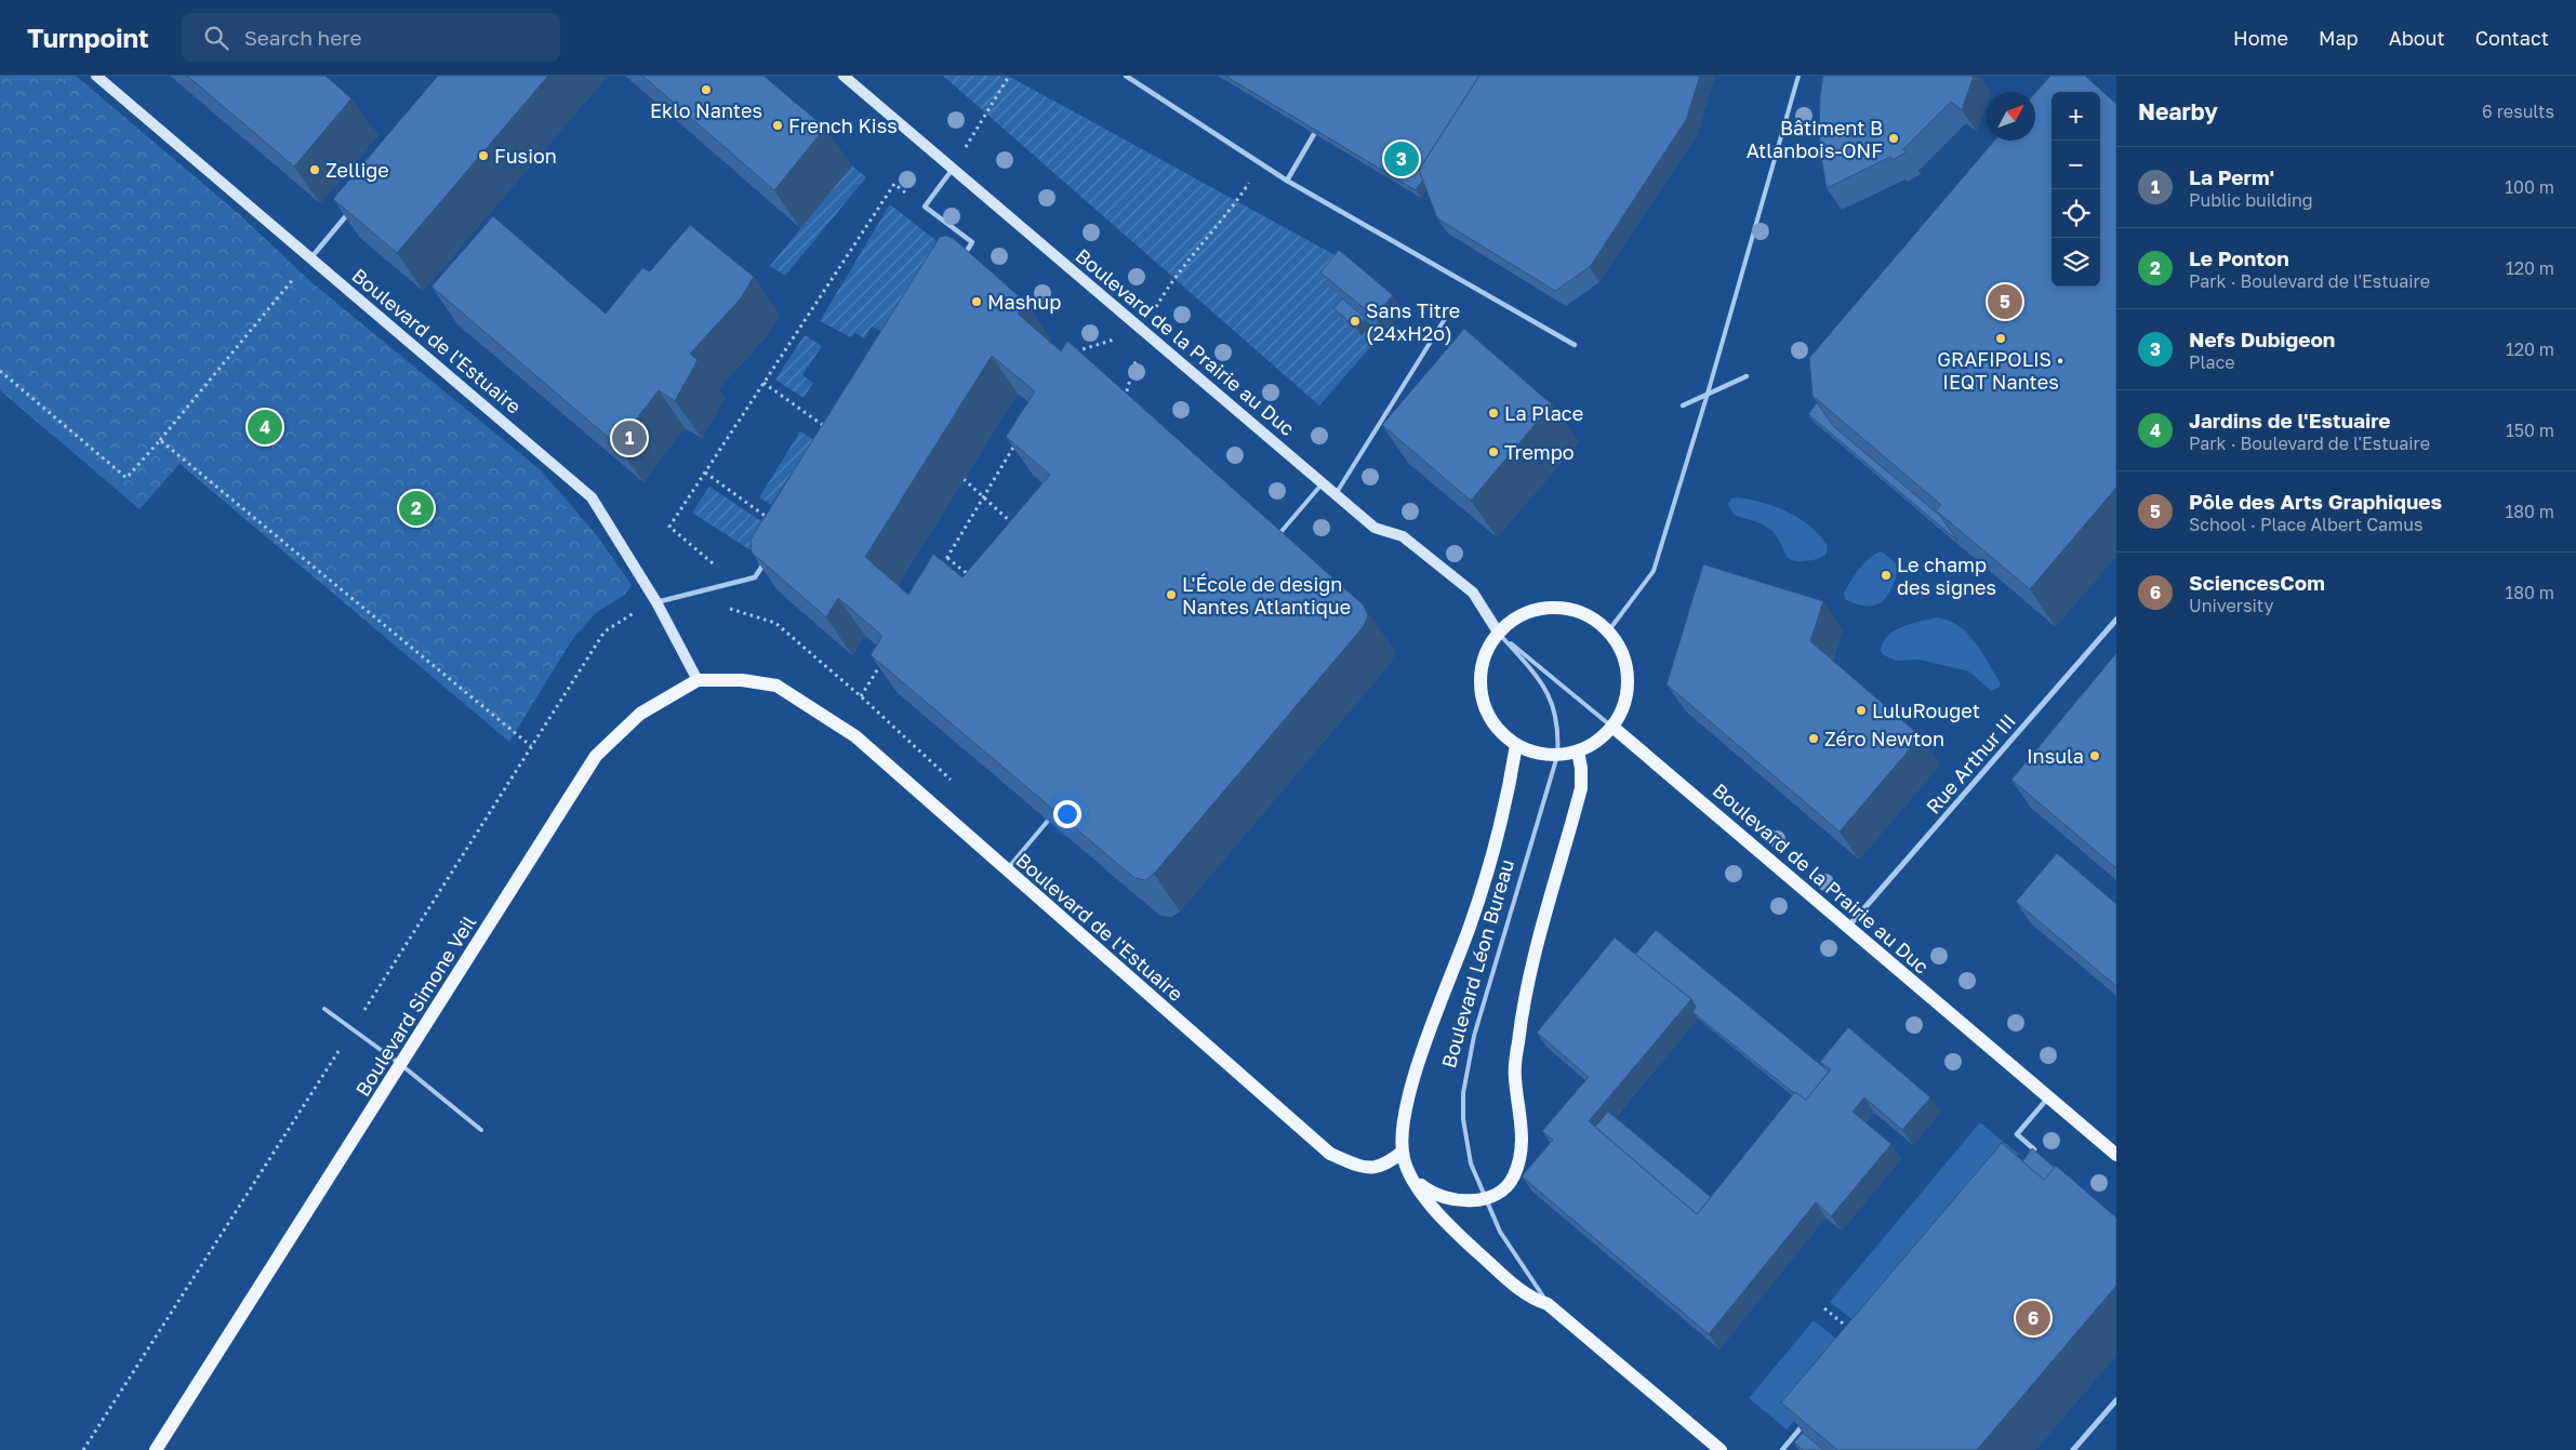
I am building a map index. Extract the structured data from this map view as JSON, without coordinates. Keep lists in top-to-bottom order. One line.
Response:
{"streets":{"main road":["Boulevard de l'Estuaire","Boulevard de la Prairie au Duc","Boulevard Léon Bureau","Boulevard Simone Veil"],"street":["Rue Arthur III"]},"crossings":[["Boulevard de l'Estuaire","Boulevard Léon Bureau"],["Boulevard de l'Estuaire","Boulevard Simone Veil"],["Boulevard de la Prairie au Duc","Rue Arthur III"],["Boulevard de la Prairie au Duc","Boulevard Léon Bureau"]],"places":["Eklo Nantes","French Kiss","Bâtiment B Atlanbois-ONF","Fusion","Zellige","Mashup","Sans Titre (24xH2o)","GRAFIPOLIS • IEQT Nantes","La Place","Trempo","Le champ des signes","L'École de design Nantes Atlantique","LuluRouget","Zéro Newton","Insula"],"north":"top right","page":{"header":"Turnpoint","search":"Search here","nav":["Home","Map","About","Contact"],"heading":["Nearby","6 results"],"map_buttons":["+","−"],"pins":["3","5","4","1","2","6"],"list":[{"mark":"1","name":"La Perm'","note":"Public building","value":"100 m"},{"mark":"2","name":"Le Ponton","note":"Park · Boulevard de l'Estuaire","value":"120 m"},{"mark":"3","name":"Nefs Dubigeon","note":"Place","value":"120 m"},{"mark":"4","name":"Jardins de l'Estuaire","note":"Park · Boulevard de l'Estuaire","value":"150 m"},{"mark":"5","name":"Pôle des Arts Graphiques","note":"School · Place Albert Camus","value":"180 m"},{"mark":"6","name":"SciencesCom","note":"University","value":"180 m"}]}}
